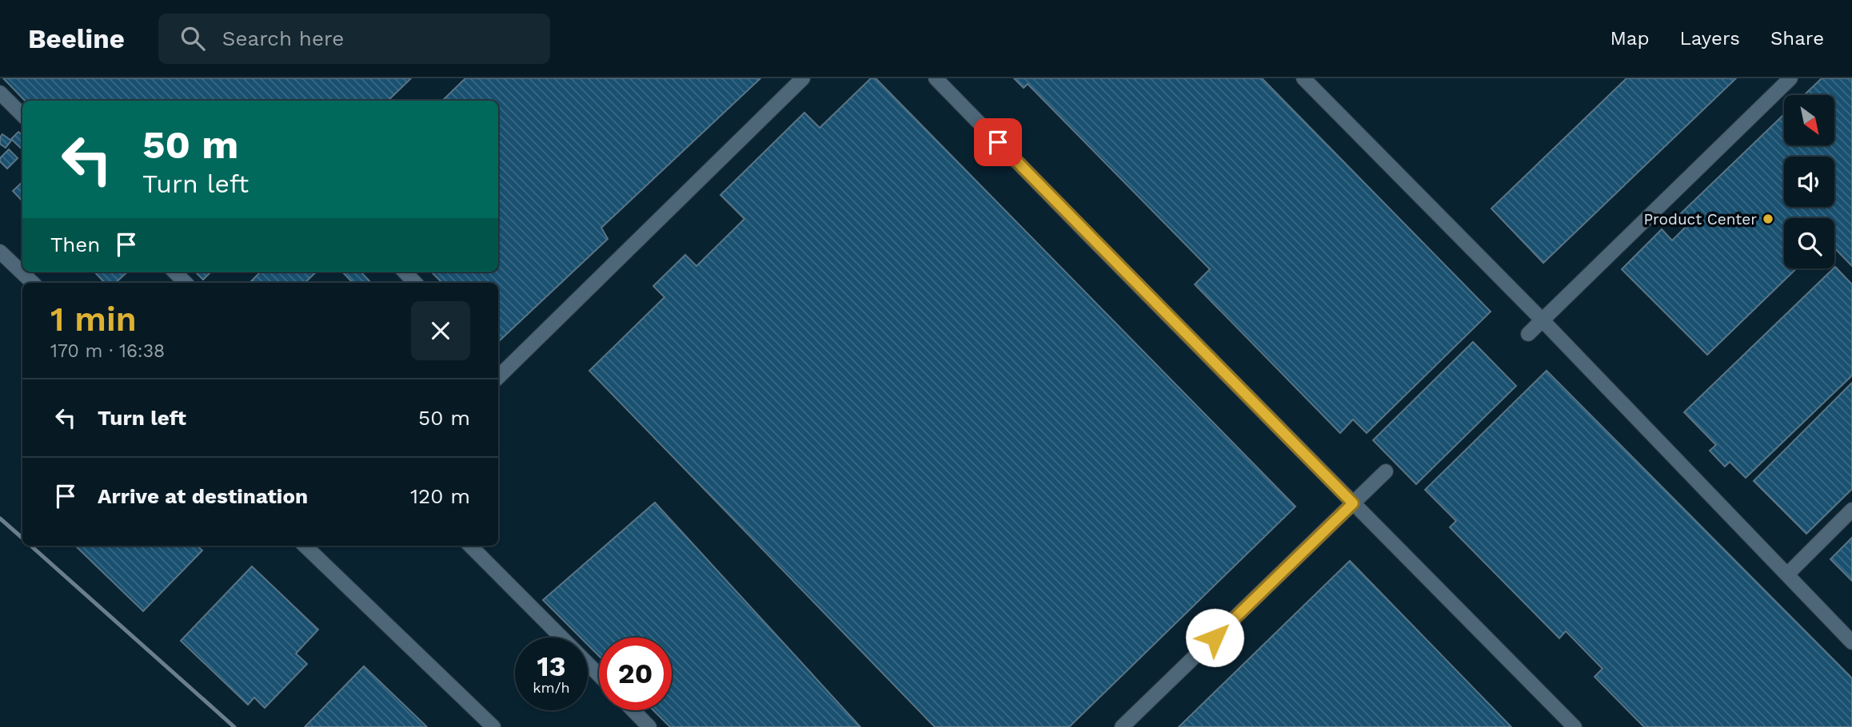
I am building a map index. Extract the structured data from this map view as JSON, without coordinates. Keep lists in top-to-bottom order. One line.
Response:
{"places":["Product Center"],"north":"bottom right","page":{"header":"Beeline","search":"Search here","nav":["Map","Layers","Share"],"turn":["50 m","Turn left"],"then":"Then","heading":["1 min","170 m · 16:38"],"list":[{"name":"Turn left","value":"50 m"},{"name":"Arrive at destination","value":"120 m"}],"speed":"13 km/h","limit":"20"}}
